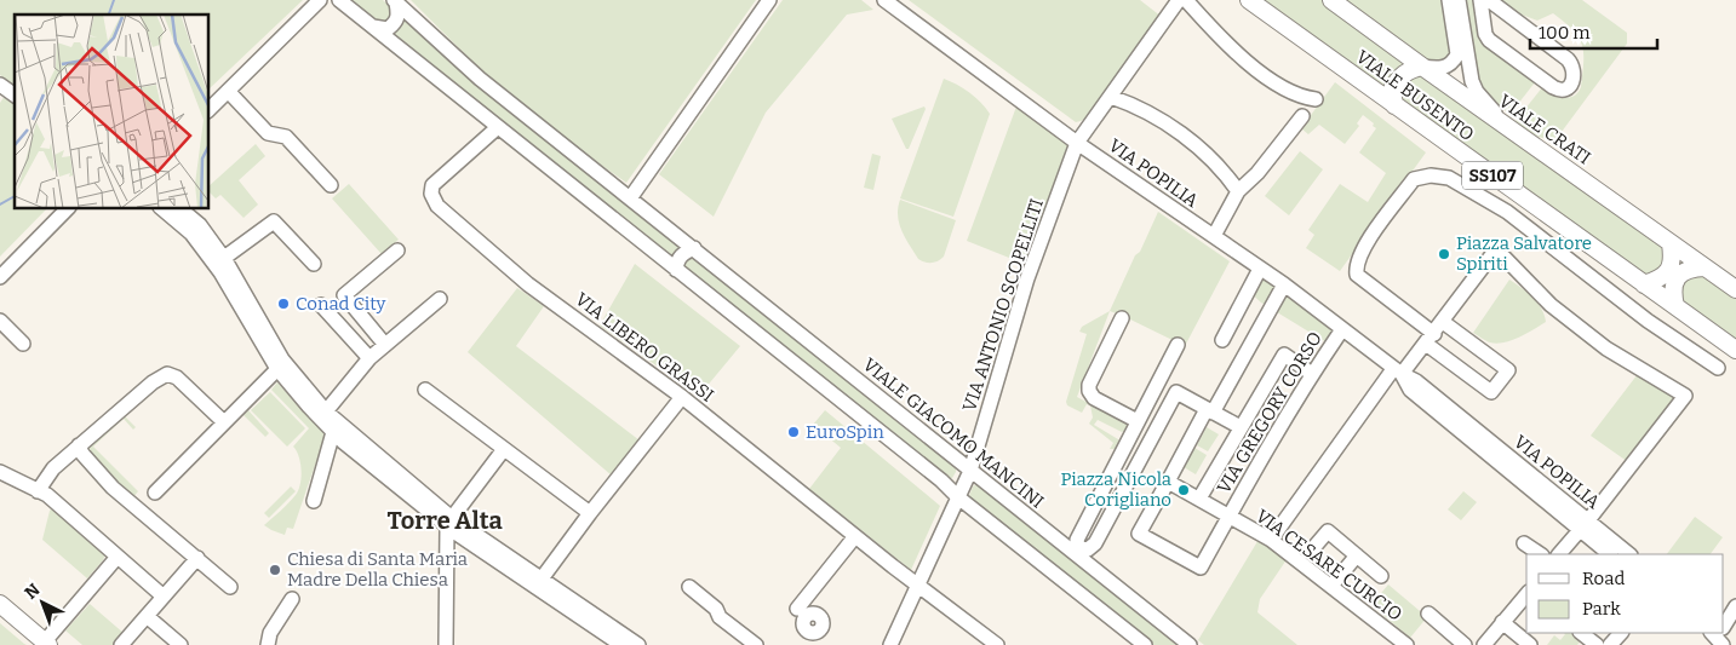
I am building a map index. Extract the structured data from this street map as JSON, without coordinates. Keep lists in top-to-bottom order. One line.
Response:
{"streets":{"main road":["VIALE BUSENTO","VIALE CRATI","SS107"],"street":["VIA POPILIA","VIA ANTONIO SCOPELLITI","VIA LIBERO GRASSI","VIA GREGORY CORSO","VIALE GIACOMO MANCINI","VIA CESARE CURCIO"]},"crossings":[["VIA POPILIA","VIA ANTONIO SCOPELLITI"],["VIA POPILIA","VIA GREGORY CORSO"],["VIA ANTONIO SCOPELLITI","VIA LIBERO GRASSI"],["VIA ANTONIO SCOPELLITI","VIALE GIACOMO MANCINI"],["VIA GREGORY CORSO","VIA CESARE CURCIO"]],"districts":["Torre Alta"],"places":["Piazza Salvatore Spiriti","Conad City","EuroSpin","Piazza Nicola Corigliano","Chiesa di Santa Maria Madre Della Chiesa"],"legend":["Road","Park"],"scale_bar":"100 m","north":"top left"}
